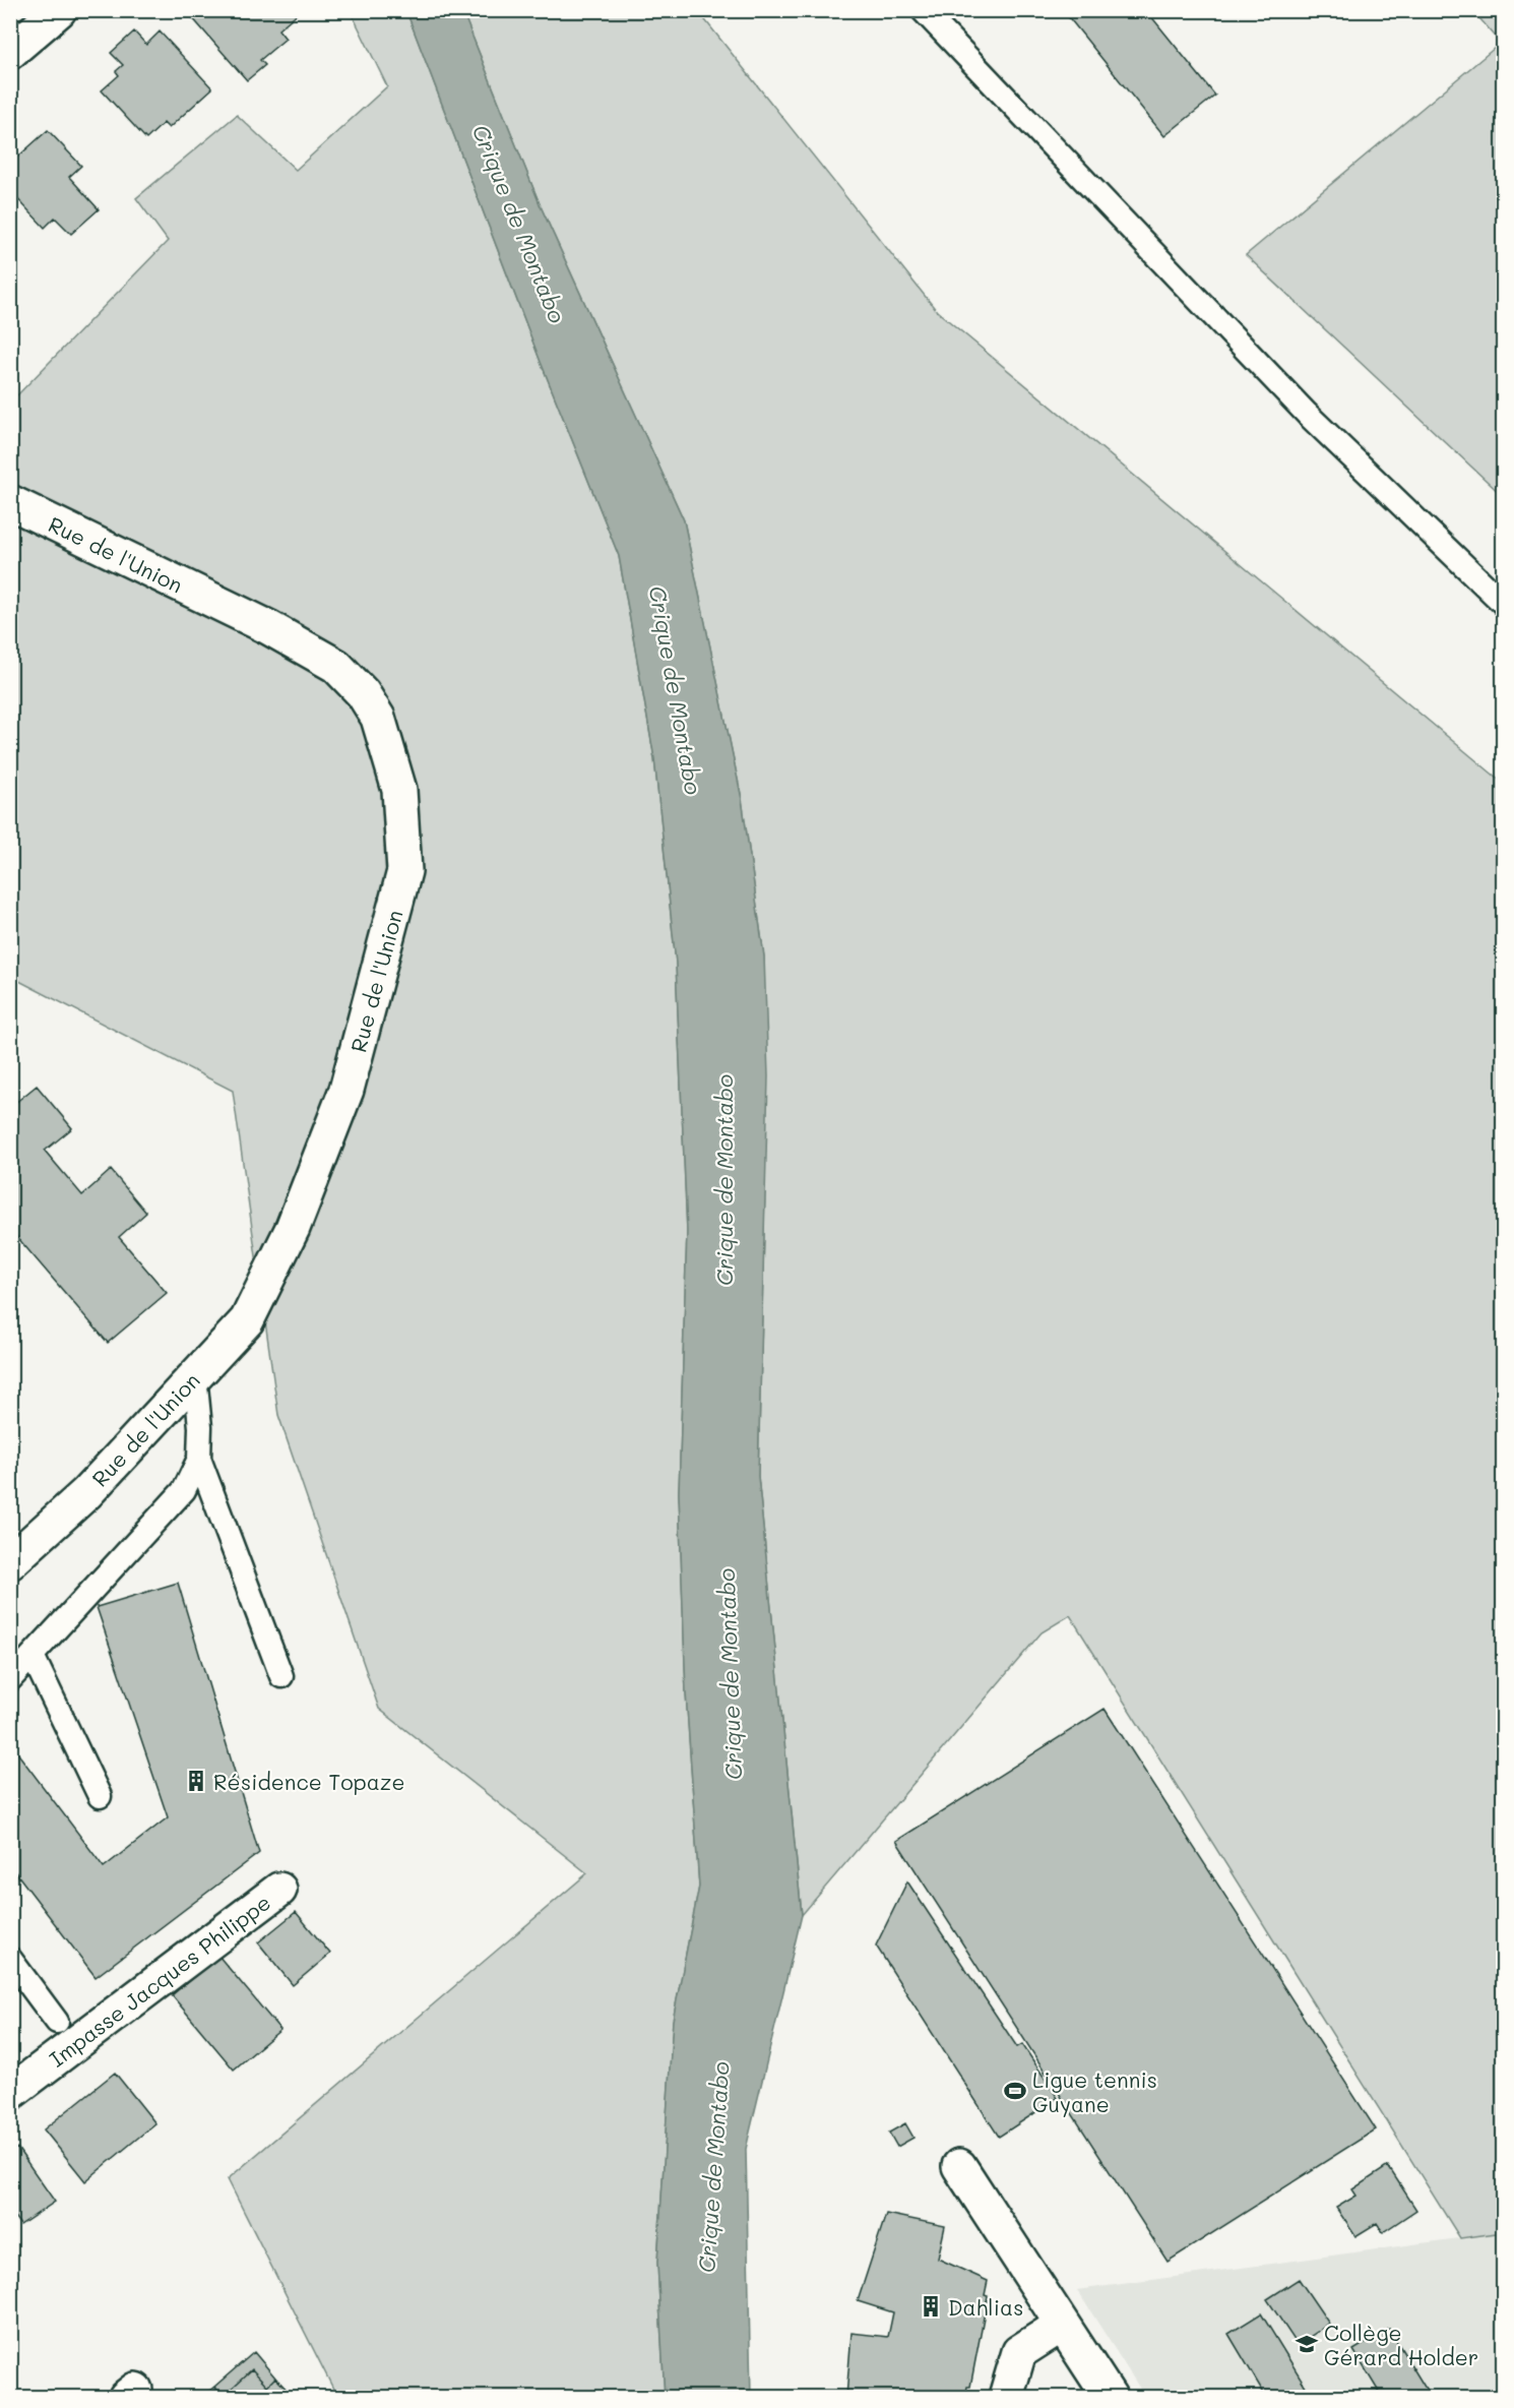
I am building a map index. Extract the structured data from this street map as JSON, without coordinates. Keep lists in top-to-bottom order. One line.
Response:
{"streets":{"street":["Rue de l'Union","Impasse Jacques Philippe"]},"water":["Crique de Montabo"],"places":{"building":["Résidence Topaze","Dahlias"],"sports":["Ligue tennis Guyane"],"school or university":["Collège Gérard Holder"]}}
